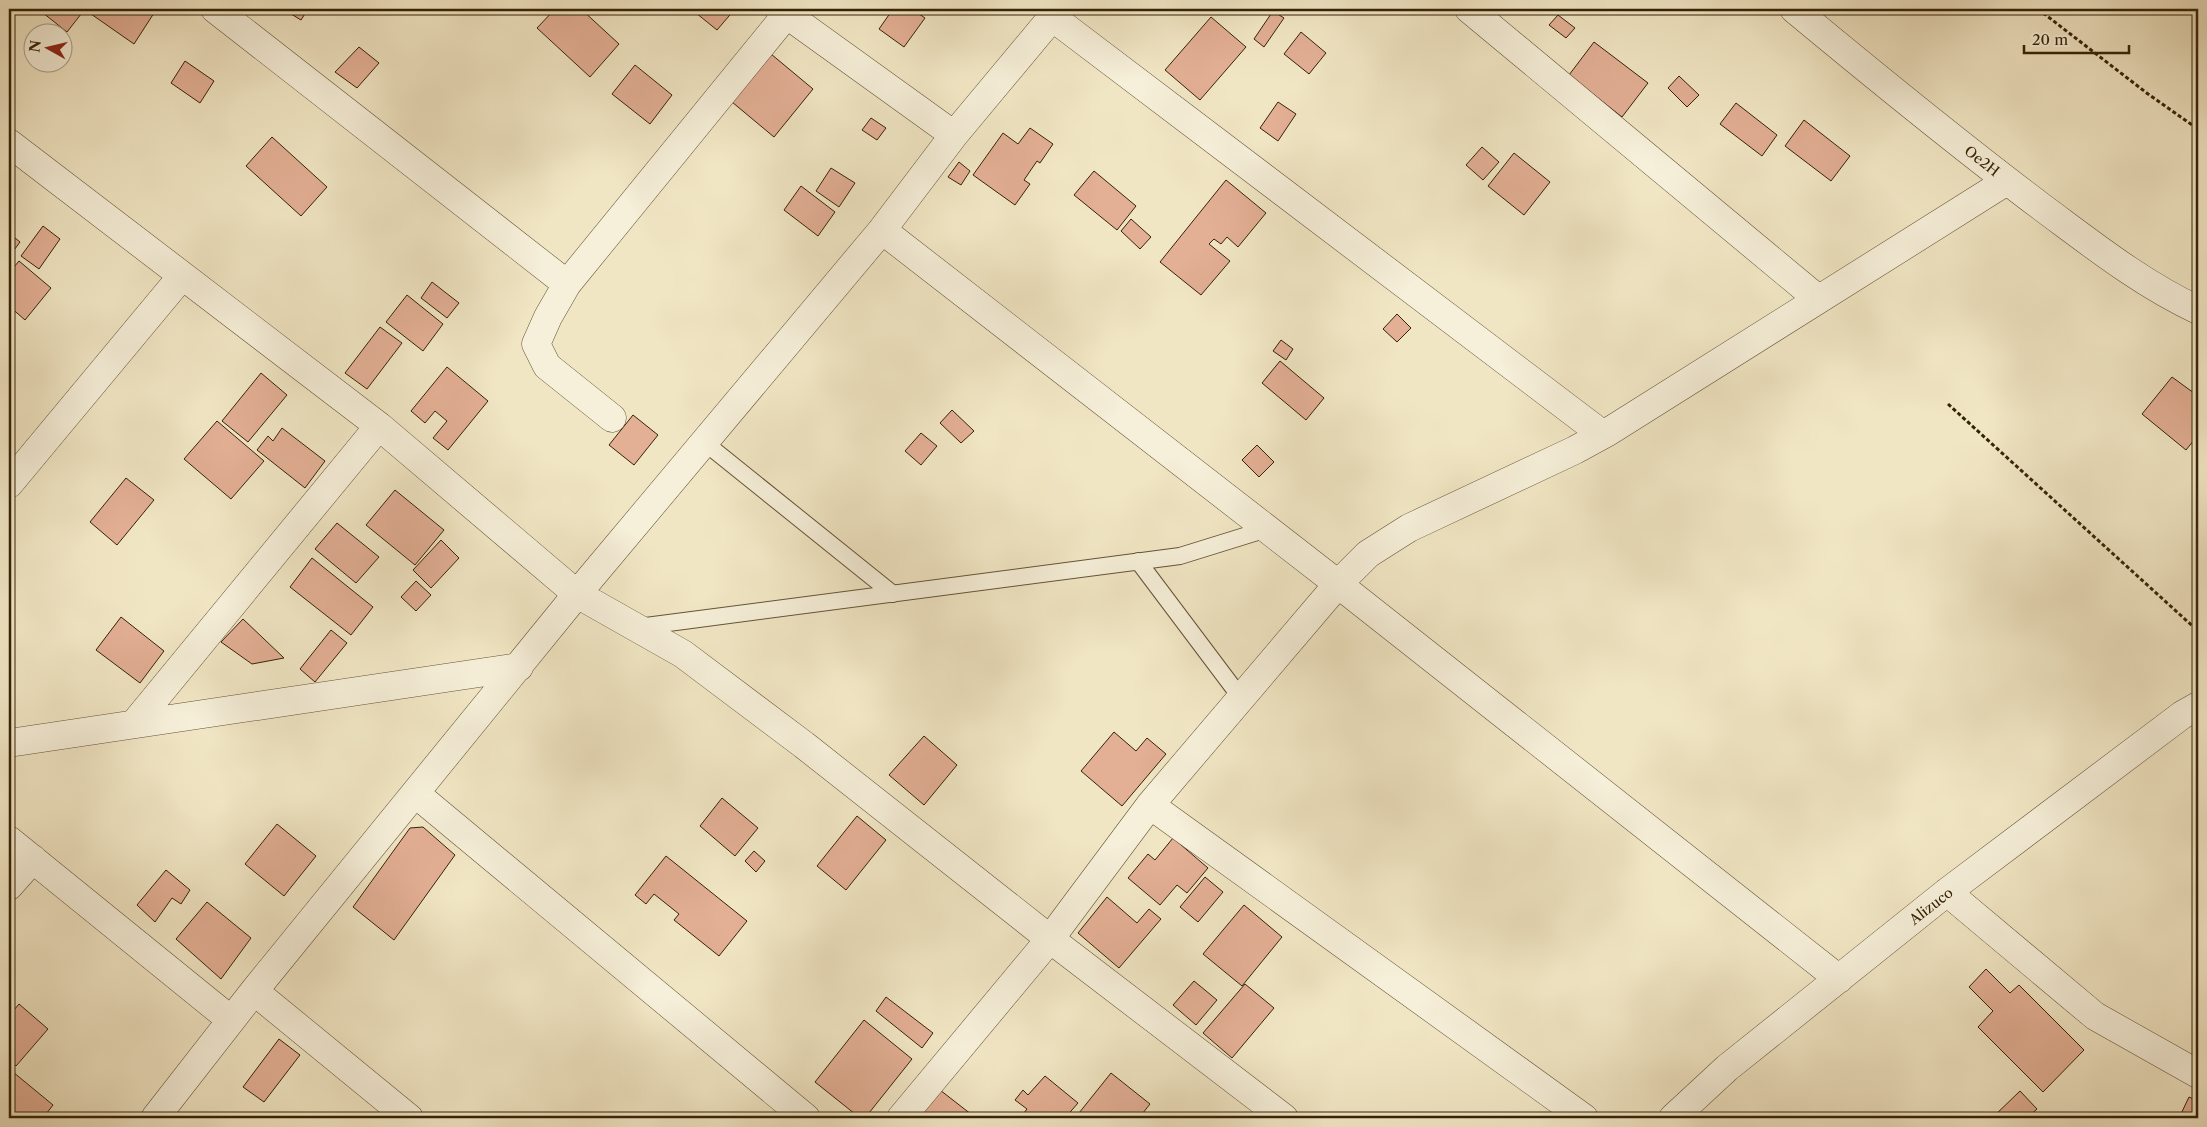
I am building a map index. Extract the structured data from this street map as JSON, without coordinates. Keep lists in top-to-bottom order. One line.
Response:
{"streets":{"street":["Oe2H","Alizuco"]},"scale_bar":"20 m","north":"left"}
